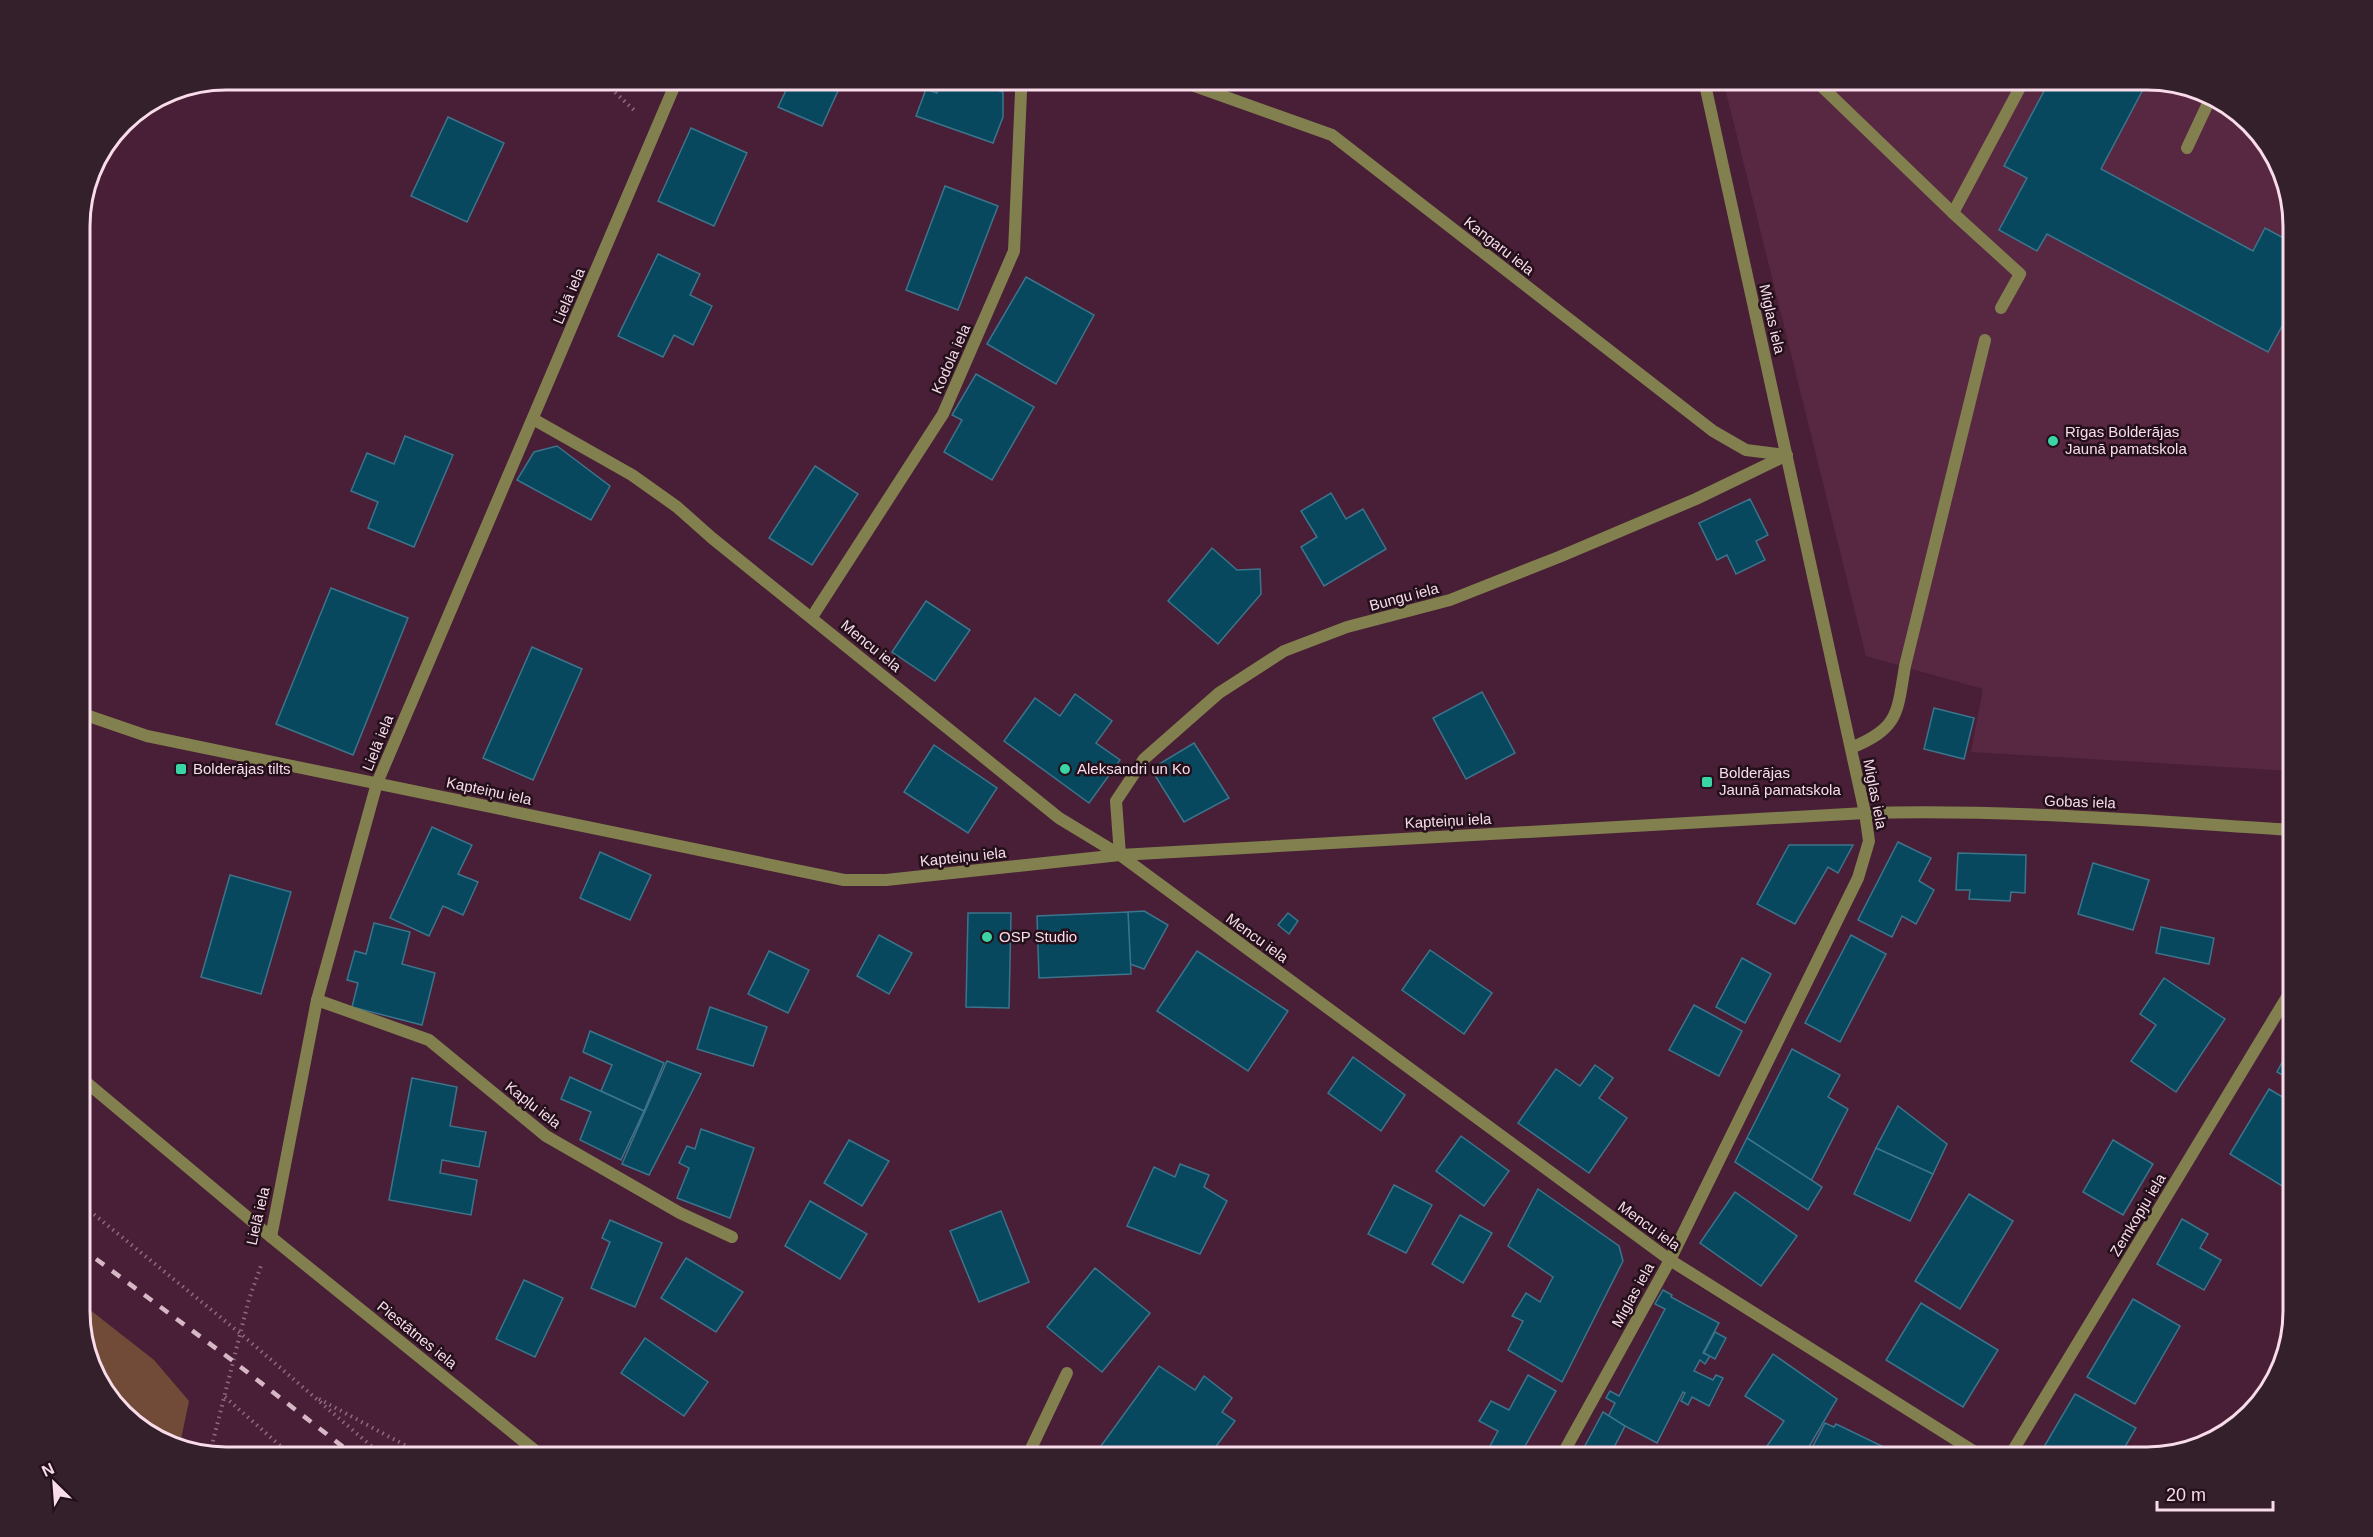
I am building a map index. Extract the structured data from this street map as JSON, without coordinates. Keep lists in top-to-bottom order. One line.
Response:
{"streets":{"street":["Kangaru iela","Lielā iela","Miglas iela","Kodola iela","Bungu iela","Mencu iela","Kapteiņu iela","Gobas iela","Kapļu iela","Zemkopju iela","Piestātnes iela"]},"crossings":[["Kangaru iela","Miglas iela"],["Kangaru iela","Bungu iela"],["Lielā iela","Mencu iela"],["Lielā iela","Kapteiņu iela"],["Lielā iela","Kapļu iela"],["Lielā iela","Piestātnes iela"],["Miglas iela","Bungu iela"],["Miglas iela","Mencu iela"],["Miglas iela","Kapteiņu iela"],["Miglas iela","Gobas iela"],["Kodola iela","Mencu iela"],["Bungu iela","Mencu iela"],["Bungu iela","Kapteiņu iela"],["Mencu iela","Kapteiņu iela"],["Kapteiņu iela","Gobas iela"]],"places":{"other":["Rīgas Bolderājas Jaunā pamatskola","Aleksandri un Ko","OSP Studio"],"transit":["Bolderājas tilts","Bolderājas Jaunā pamatskola"]},"scale_bar":"20 m","north":"top left"}
